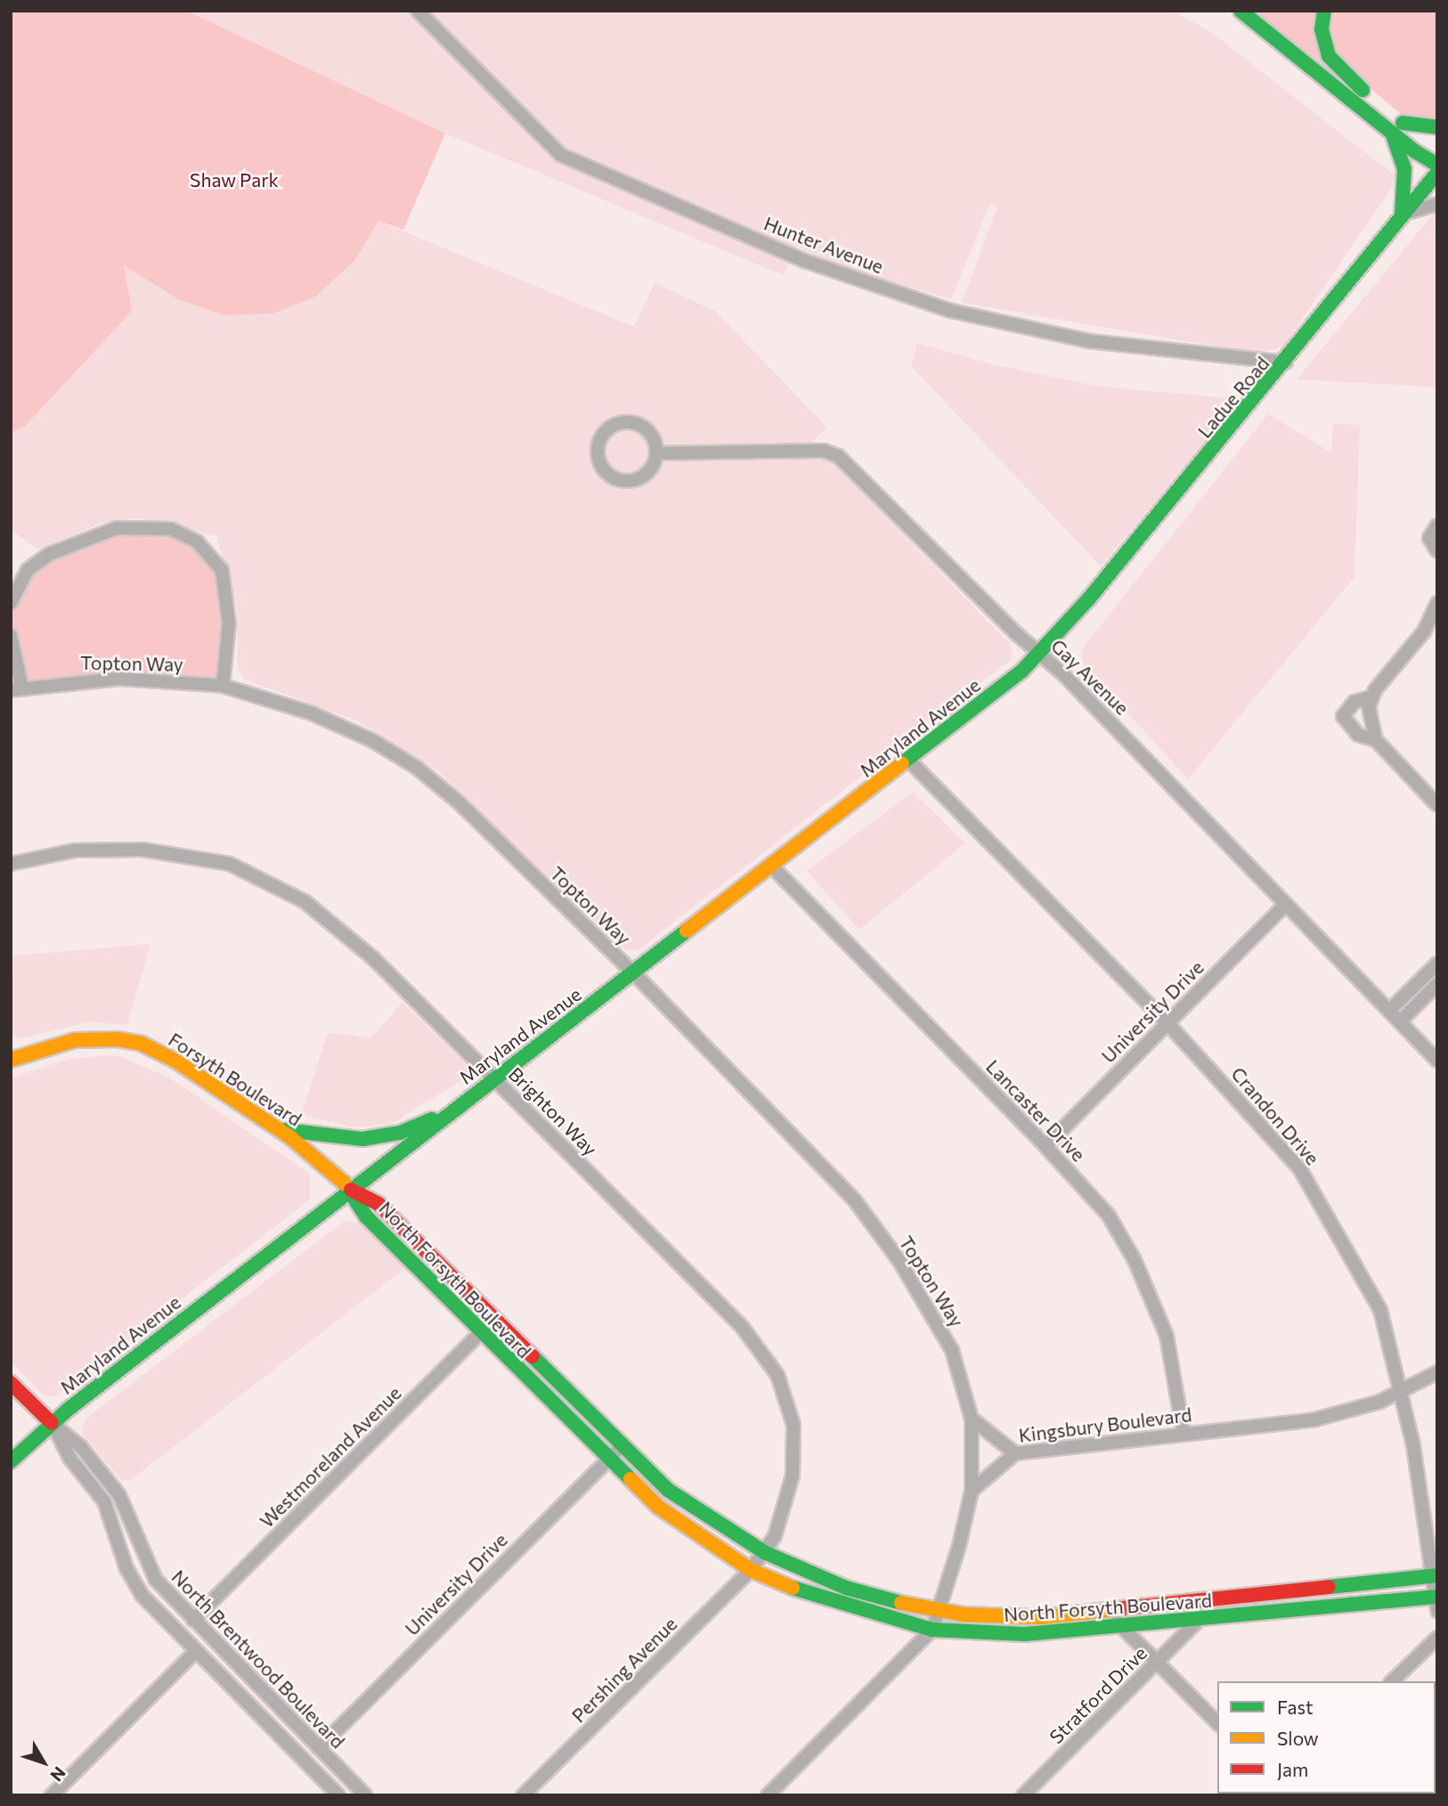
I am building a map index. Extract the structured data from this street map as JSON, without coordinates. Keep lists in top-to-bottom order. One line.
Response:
{"streets":{"main road":["Ladue Road","Maryland Avenue","Forsyth Boulevard","North Forsyth Boulevard","North Brentwood Boulevard"],"street":["Hunter Avenue","Topton Way","Gay Avenue","University Drive","Lancaster Drive","Brighton Way","Crandon Drive","Kingsbury Boulevard","Westmoreland Avenue","Pershing Avenue","Stratford Drive"]},"crossings":[["Hunter Avenue","Ladue Road"],["Ladue Road","Maryland Avenue"],["Topton Way","Maryland Avenue"],["Topton Way","Kingsbury Boulevard"],["Gay Avenue","Maryland Avenue"],["Gay Avenue","University Drive"],["Maryland Avenue","Forsyth Boulevard"],["Maryland Avenue","Lancaster Drive"],["Maryland Avenue","Brighton Way"],["Maryland Avenue","Crandon Drive"],["Maryland Avenue","North Forsyth Boulevard"],["Maryland Avenue","North Brentwood Boulevard"],["University Drive","Lancaster Drive"],["University Drive","Crandon Drive"],["University Drive","North Forsyth Boulevard"],["University Drive","North Brentwood Boulevard"],["Forsyth Boulevard","North Forsyth Boulevard"],["Lancaster Drive","Kingsbury Boulevard"],["Brighton Way","North Forsyth Boulevard"],["Brighton Way","Pershing Avenue"],["Crandon Drive","North Forsyth Boulevard"],["Crandon Drive","Kingsbury Boulevard"],["North Forsyth Boulevard","Westmoreland Avenue"],["North Forsyth Boulevard","Pershing Avenue"],["North Forsyth Boulevard","Stratford Drive"],["Westmoreland Avenue","North Brentwood Boulevard"]],"parks":["Shaw Park"],"legend":["Fast","Slow","Jam"],"north":"bottom right"}
